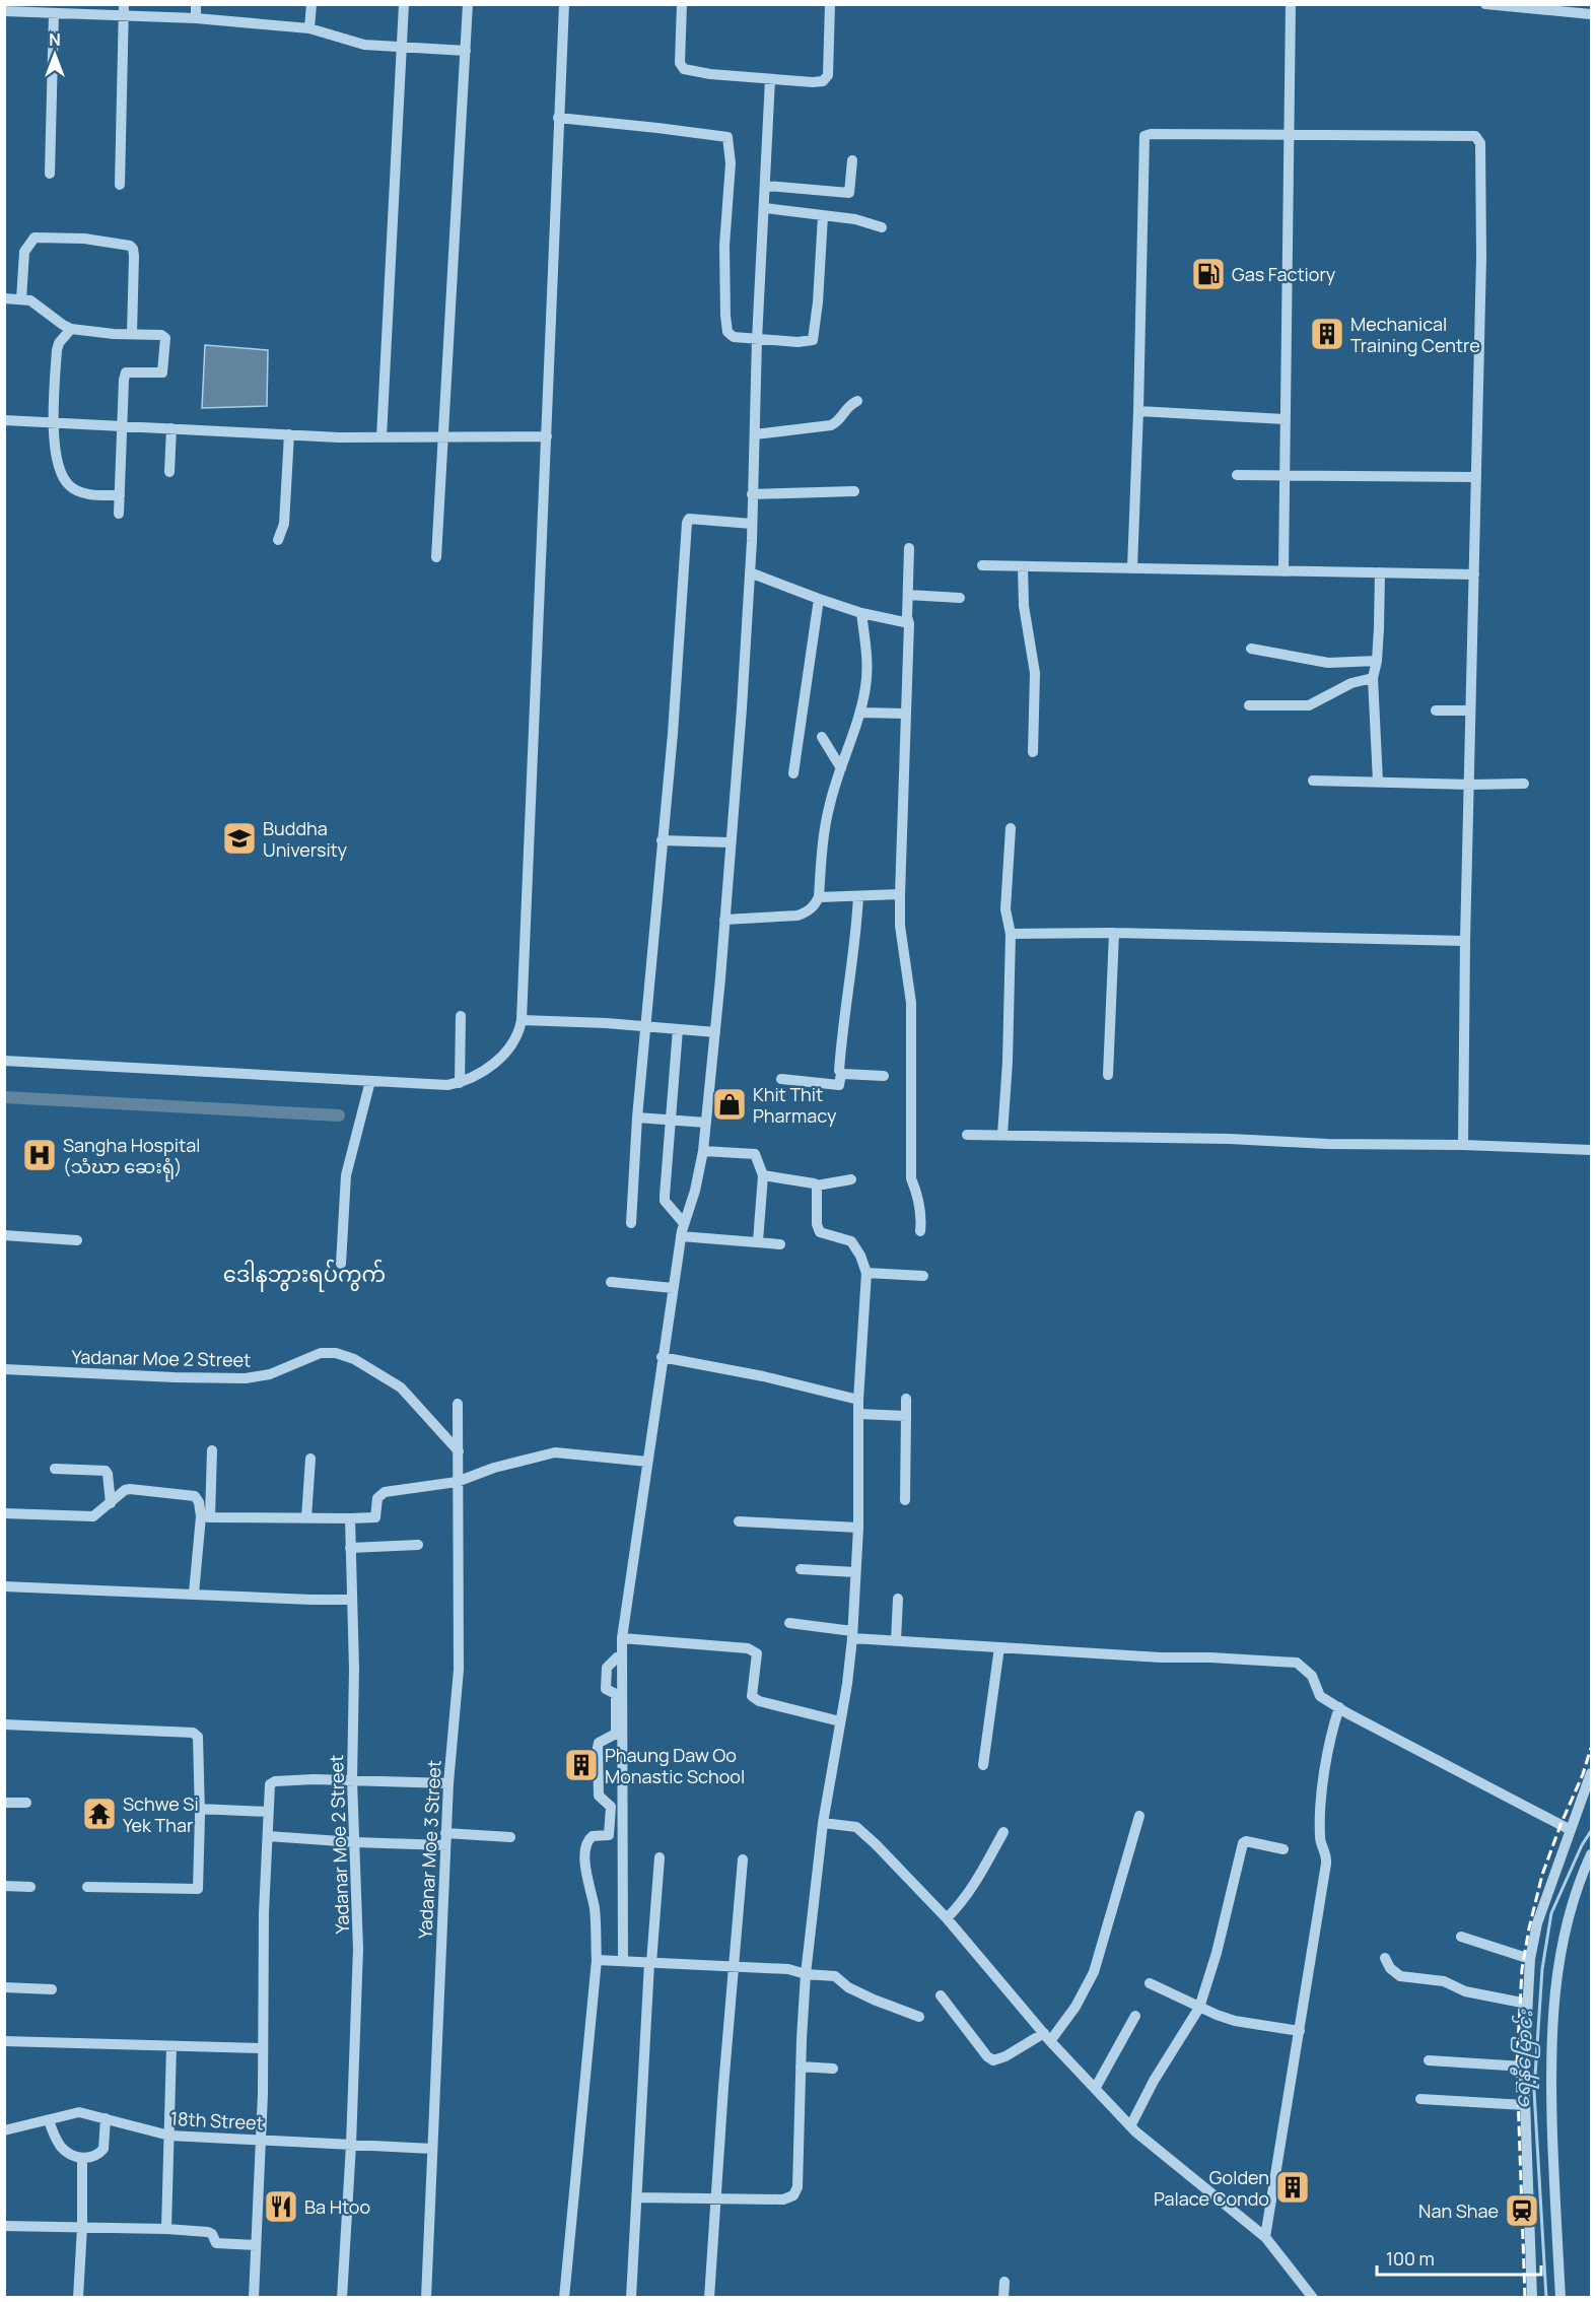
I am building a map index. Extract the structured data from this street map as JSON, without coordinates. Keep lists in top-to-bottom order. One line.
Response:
{"streets":{"street":["Yadanar Moe 2 Street","Yadanar Moe 3 Street","18th Street"]},"crossings":[["Yadanar Moe 2 Street","Yadanar Moe 3 Street"],["Yadanar Moe 2 Street","18th Street"],["Yadanar Moe 3 Street","18th Street"]],"districts":["ဒေါနဘွားရပ်ကွက်"],"water":["ရေနီမြောင်း"],"places":{"fuel station":["Gas Factiory"],"building":["Mechanical Training Centre","Phaung Daw Oo Monastic School","Golden Palace Condo"],"school or university":["Buddha University"],"shop":["Khit Thit Pharmacy"],"hospital":["Sangha Hospital (သံဃာ ဆေးရုံ)"],"temple":["Schwe Si Yek Thar"],"restaurant":["Ba Htoo"],"station":["Nan Shae"]},"scale_bar":"100 m","north":"top"}
